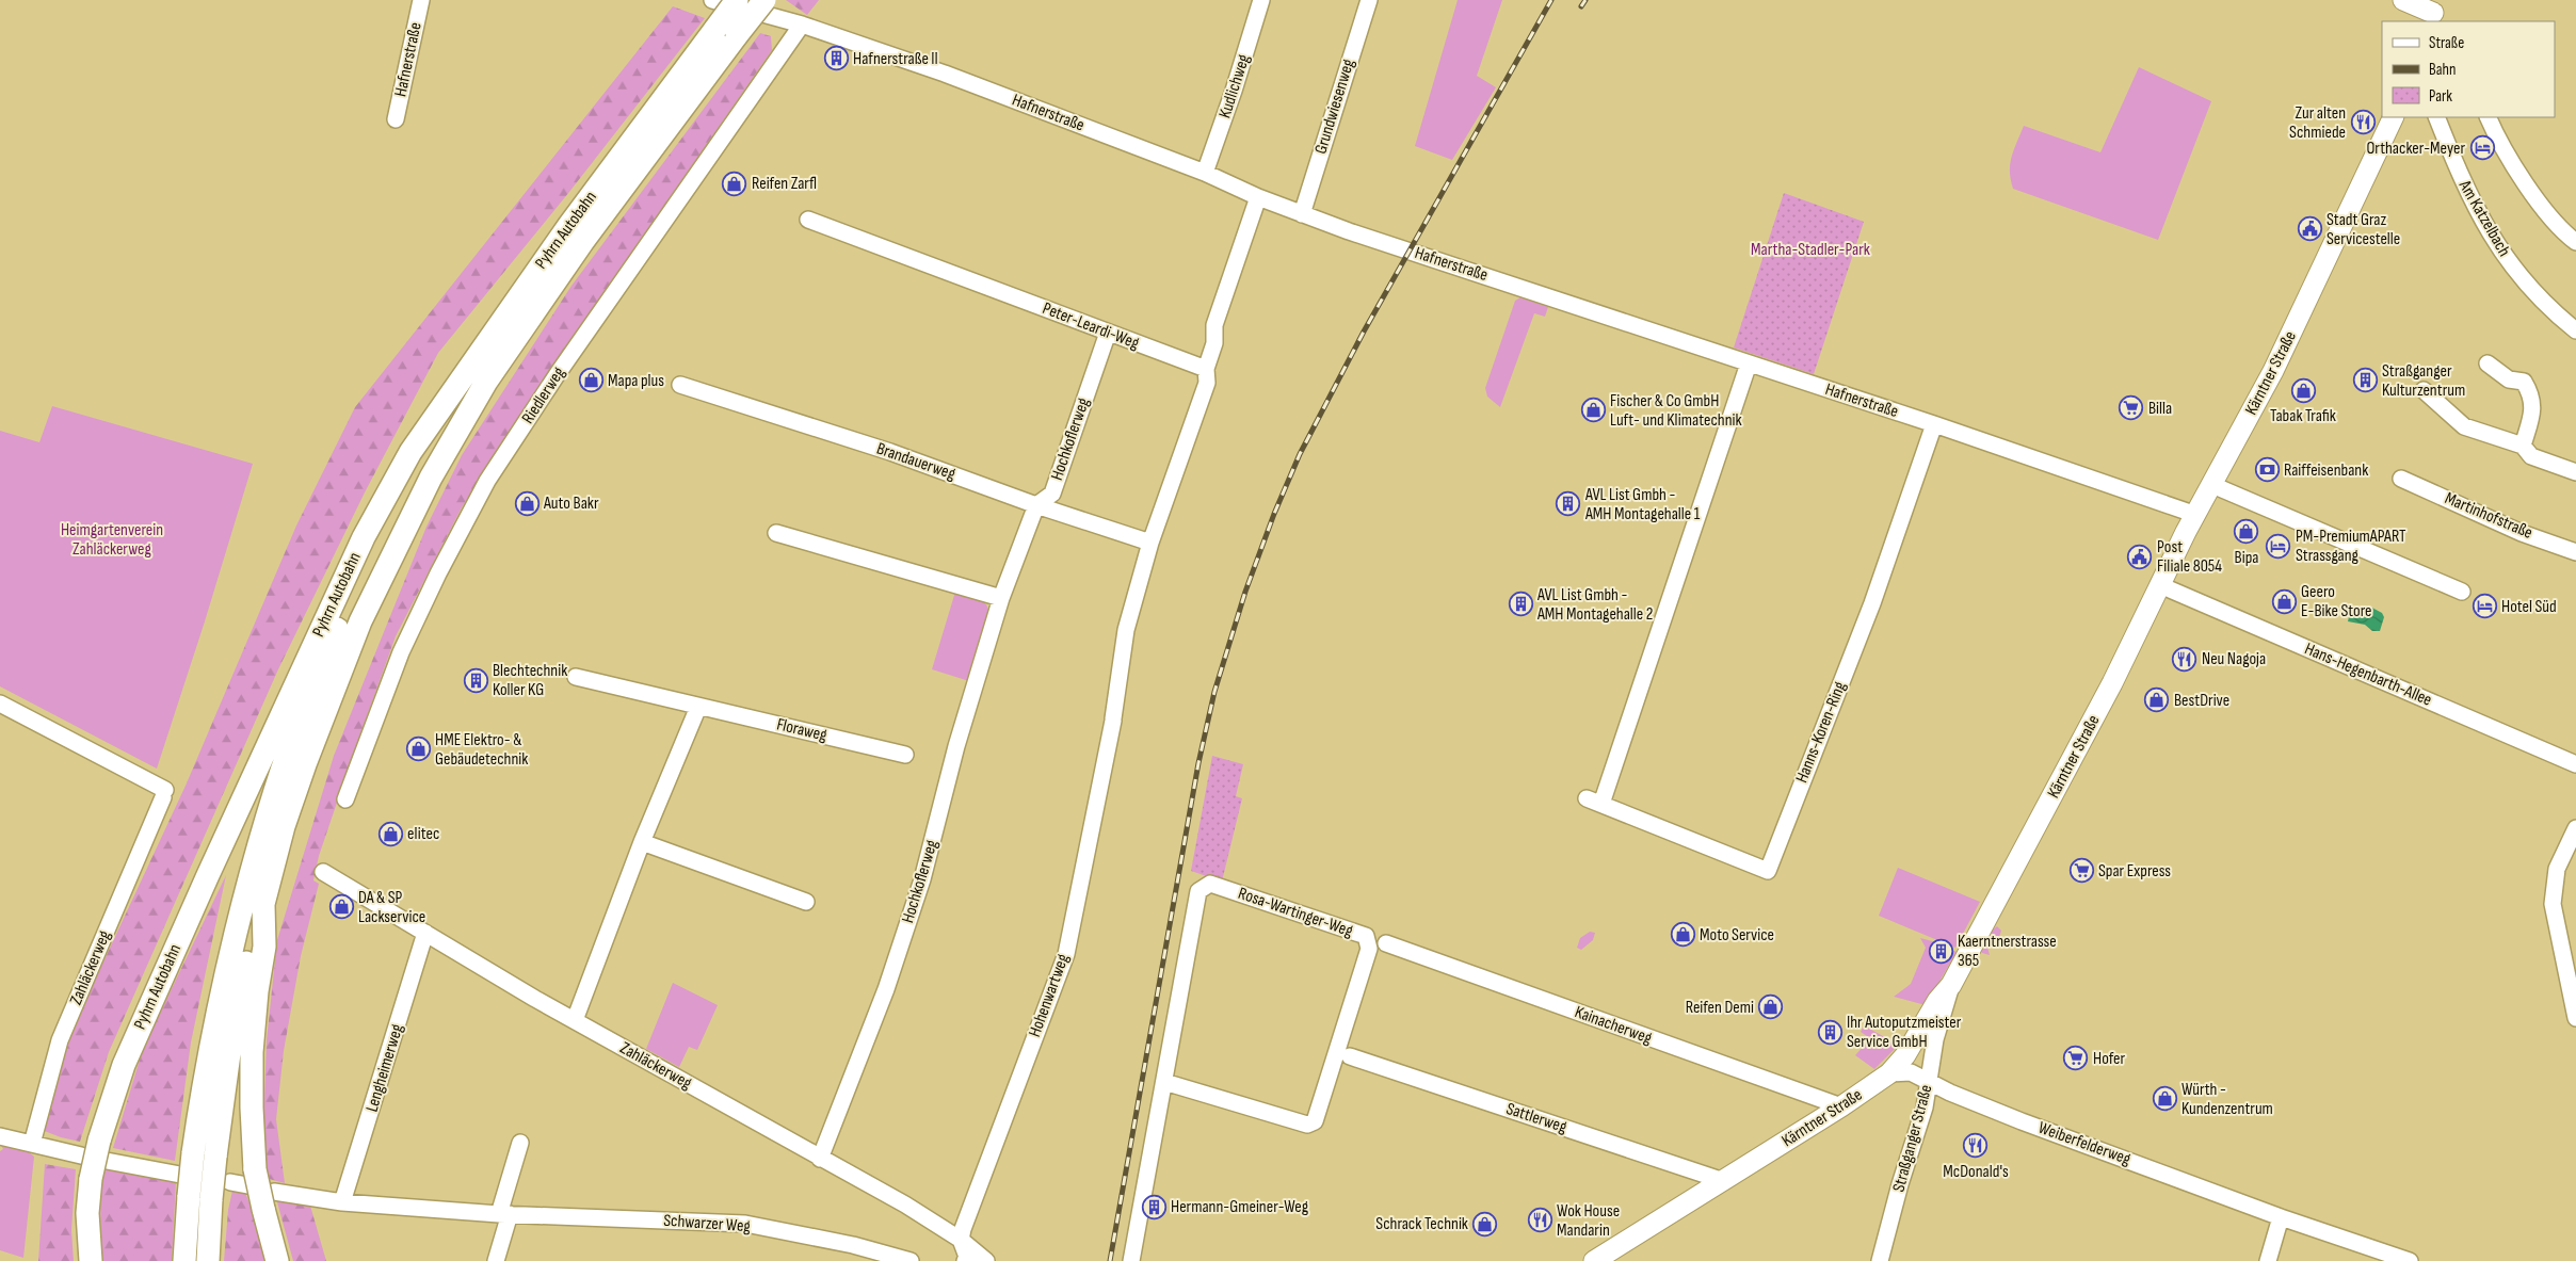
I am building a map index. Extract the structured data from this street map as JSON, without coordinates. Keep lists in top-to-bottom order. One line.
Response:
{"streets":{"highway":["Pyhrn Autobahn"],"main road":["Kärntner Straße"],"street":["Hafnerstraße","Kudlichweg","Grundwiesenweg","Am Katzelbach","Peter-Leardi-Weg","Riedlerweg","Hochkoflerweg","Brandauerweg","Martinhofstraße","Hans-Hegenbarth-Allee","Floraweg","Hanns-Koren-Ring","Rosa-Wartinger-Weg","Zahläckerweg","Hohenwartweg","Kainacherweg","Lengheimerweg","Sattlerweg","Straßganger Straße","Weiberfelderweg","Schwarzer Weg"]},"crossings":[["Hafnerstraße","Kudlichweg"],["Hafnerstraße","Grundwiesenweg"],["Hafnerstraße","Kärntner Straße"],["Hafnerstraße","Riedlerweg"],["Hafnerstraße","Hanns-Koren-Ring"],["Pyhrn Autobahn","Schwarzer Weg"],["Peter-Leardi-Weg","Hochkoflerweg"],["Kärntner Straße","Hans-Hegenbarth-Allee"],["Kärntner Straße","Kainacherweg"],["Kärntner Straße","Sattlerweg"],["Kärntner Straße","Straßganger Straße"],["Kärntner Straße","Weiberfelderweg"],["Hochkoflerweg","Brandauerweg"],["Hochkoflerweg","Zahläckerweg"],["Brandauerweg","Hohenwartweg"],["Zahläckerweg","Hohenwartweg"],["Zahläckerweg","Lengheimerweg"],["Lengheimerweg","Schwarzer Weg"],["Straßganger Straße","Weiberfelderweg"]],"parks":["Martha-Stadler-Park","Heimgartenverein Zahläckerweg"],"places":{"building":["Hafnerstraße II","Straßganger Kulturzentrum","AVL List Gmbh - AMH Montagehalle 1","AVL List Gmbh - AMH Montagehalle 2","Blechtechnik Koller KG","Kaerntnerstrasse 365","Ihr Autoputzmeister Service GmbH","Hermann-Gmeiner-Weg"],"restaurant":["Zur alten Schmiede","Neu Nagoja","McDonald's","Wok House Mandarin"],"hotel":["Orthacker-Meyer","PM-PremiumAPART Strassgang","Hotel Süd"],"shop":["Reifen Zarfl","Mapa plus","Tabak Trafik","Fischer & Co GmbH Luft- und Klimatechnik","Auto Bakr","Bipa","Geero E-Bike Store","BestDrive","HME Elektro- & Gebäudetechnik","elitec","DA & SP Lackservice","Moto Service","Reifen Demi","Würth - Kundenzentrum","Schrack Technik"],"public building":["Stadt Graz Servicestelle","Post Filiale 8054"],"supermarket":["Billa","Spar Express","Hofer"],"bank":["Raiffeisenbank"]},"legend":["Straße","Bahn","Park"]}
